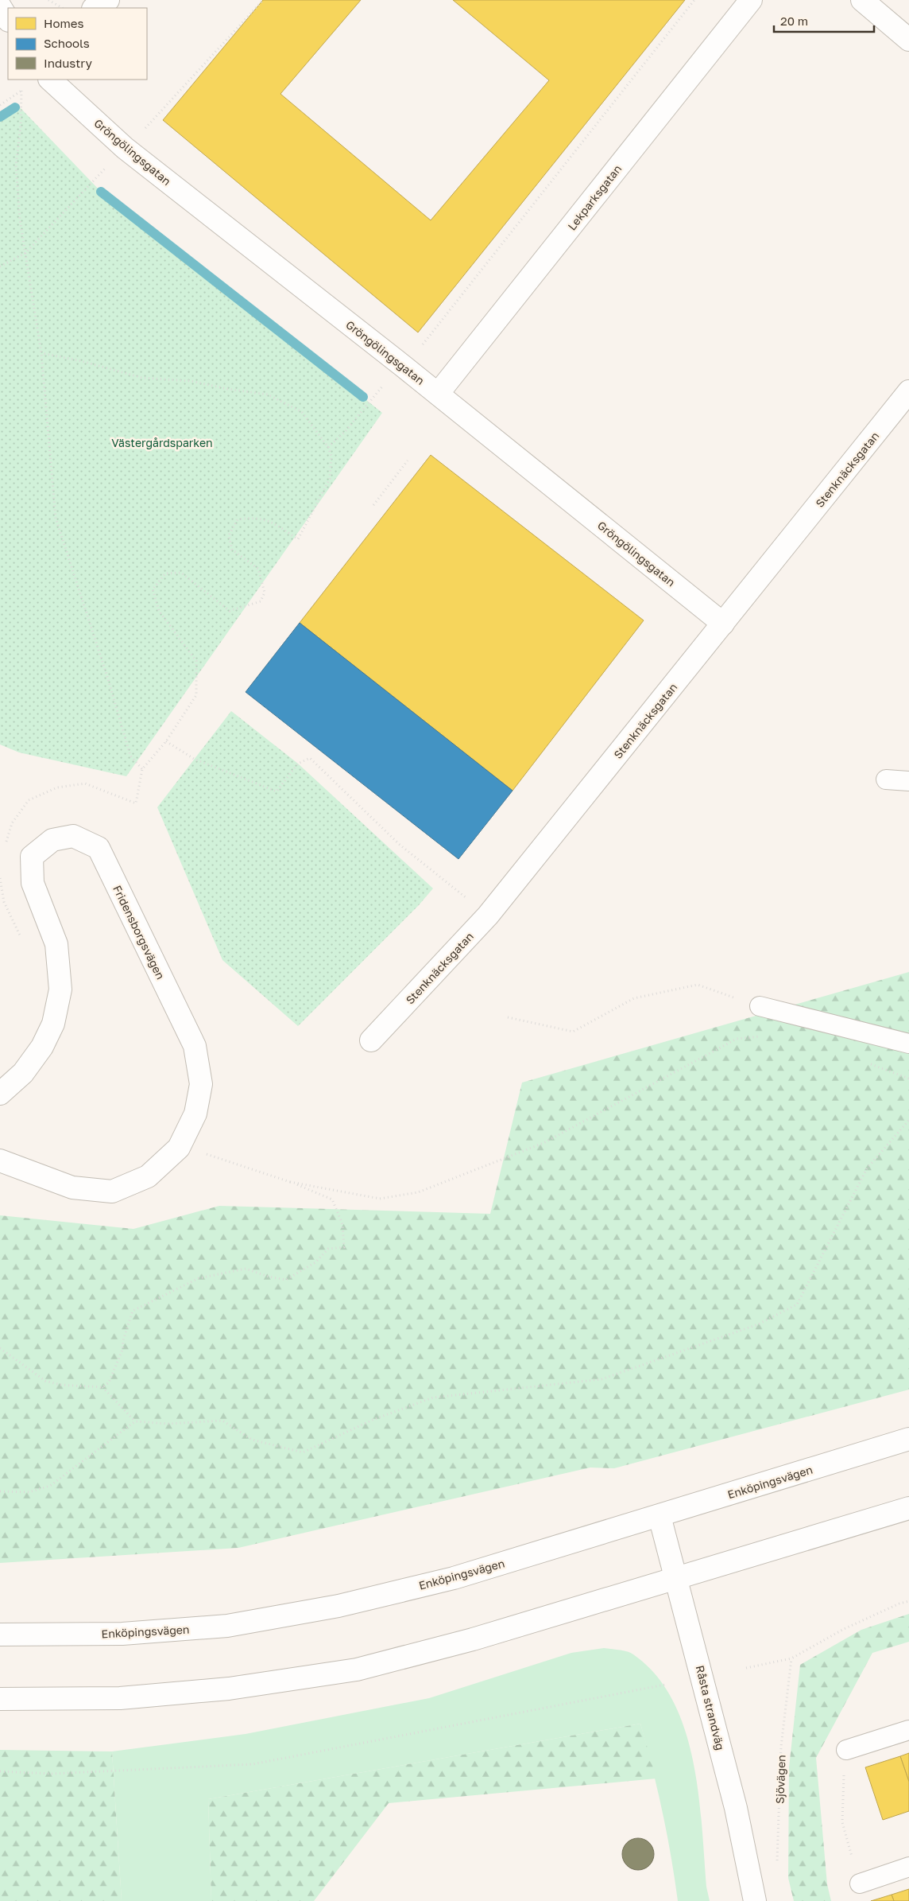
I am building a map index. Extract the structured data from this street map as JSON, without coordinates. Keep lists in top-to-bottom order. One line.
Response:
{"streets":{"street":["Gröngölingsgatan","Lekparksgatan","Stenknäcksgatan","Fridensborgsvägen","Enköpingsvägen","Råsta strandväg"],"path":["Sjövägen"]},"crossings":[["Gröngölingsgatan","Lekparksgatan"],["Gröngölingsgatan","Stenknäcksgatan"],["Enköpingsvägen","Råsta strandväg"]],"parks":["Västergårdsparken"],"legend":["Homes","Schools","Industry"],"scale_bar":"20 m"}
